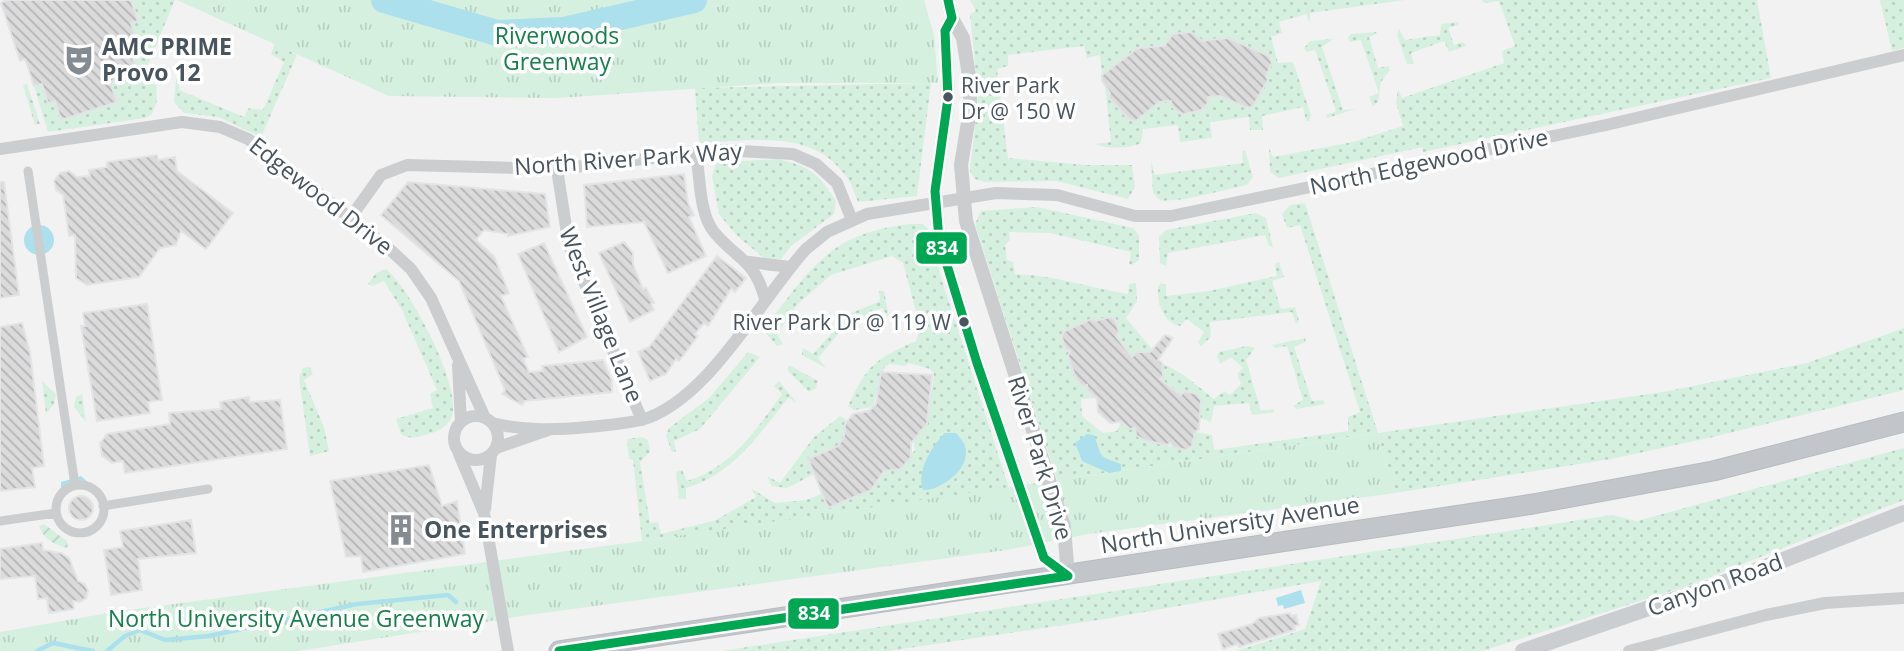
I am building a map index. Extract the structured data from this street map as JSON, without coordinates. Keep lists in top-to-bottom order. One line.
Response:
{"streets":{"highway":["North University Avenue"],"main road":["Canyon Road"],"street":["North River Park Way","North Edgewood Drive","Edgewood Drive","West Village Lane","River Park Drive"]},"crossings":[["North River Park Way","Edgewood Drive"],["North River Park Way","West Village Lane"],["North Edgewood Drive","River Park Drive"],["River Park Drive","North University Avenue"]],"parks":["Riverwoods Greenway","North University Avenue Greenway"],"places":{"theatre":["AMC PRIME Provo 12"],"other":["River Park Dr @ 150 W","River Park Dr @ 119 W"],"building":["One Enterprises"]},"lines":["transit line 834"]}
